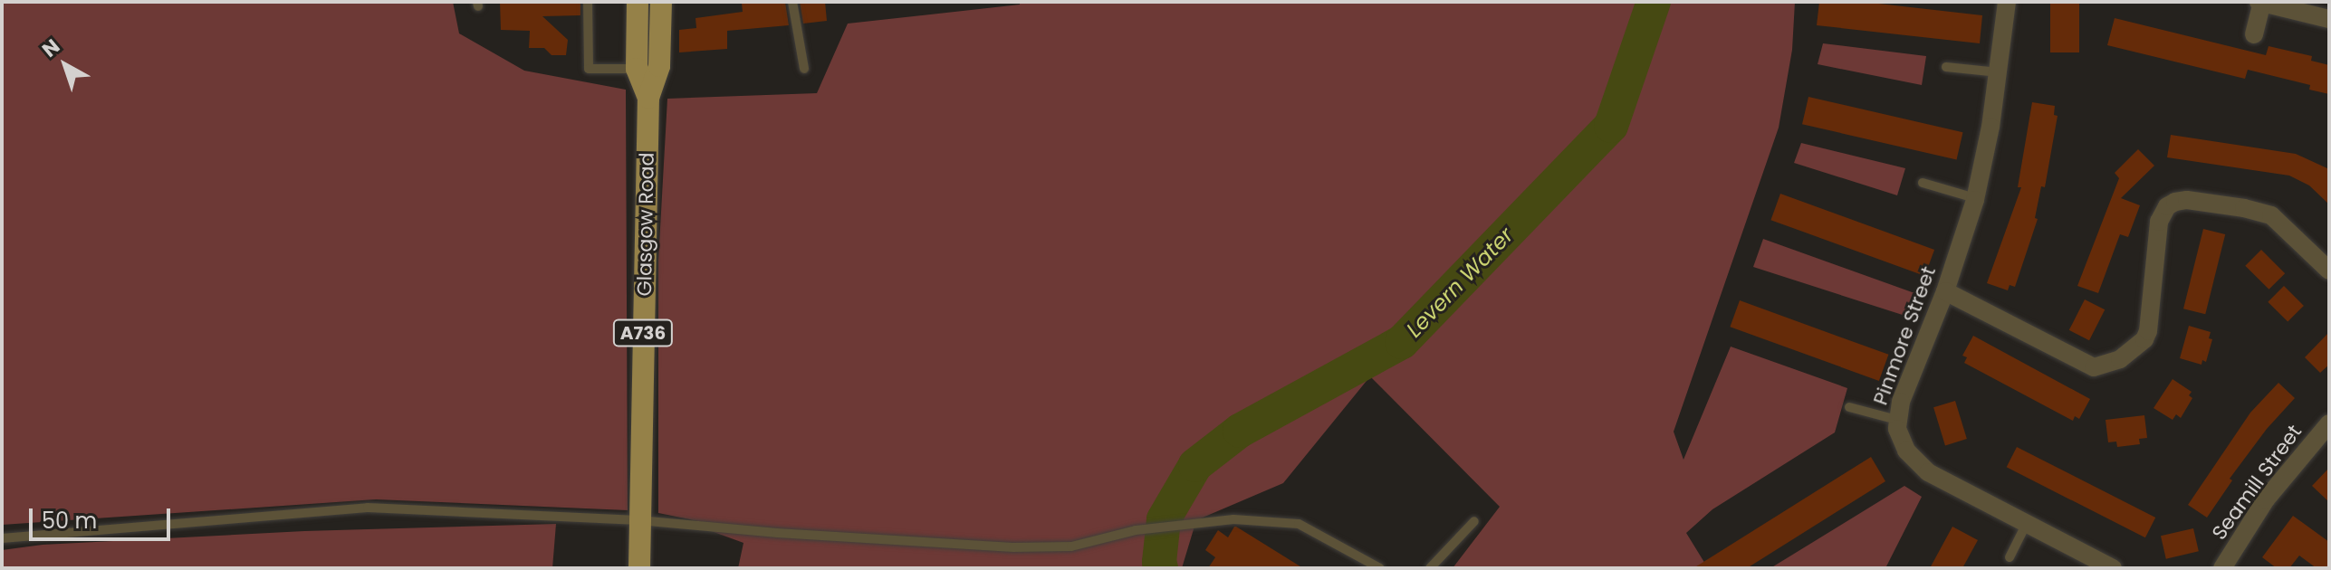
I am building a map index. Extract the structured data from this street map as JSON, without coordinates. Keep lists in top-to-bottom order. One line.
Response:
{"streets":{"main road":["Glasgow Road","A736"],"street":["Pinmore Street","Seamill Street"]},"water":["Levern Water"],"scale_bar":"50 m","north":"top left"}
